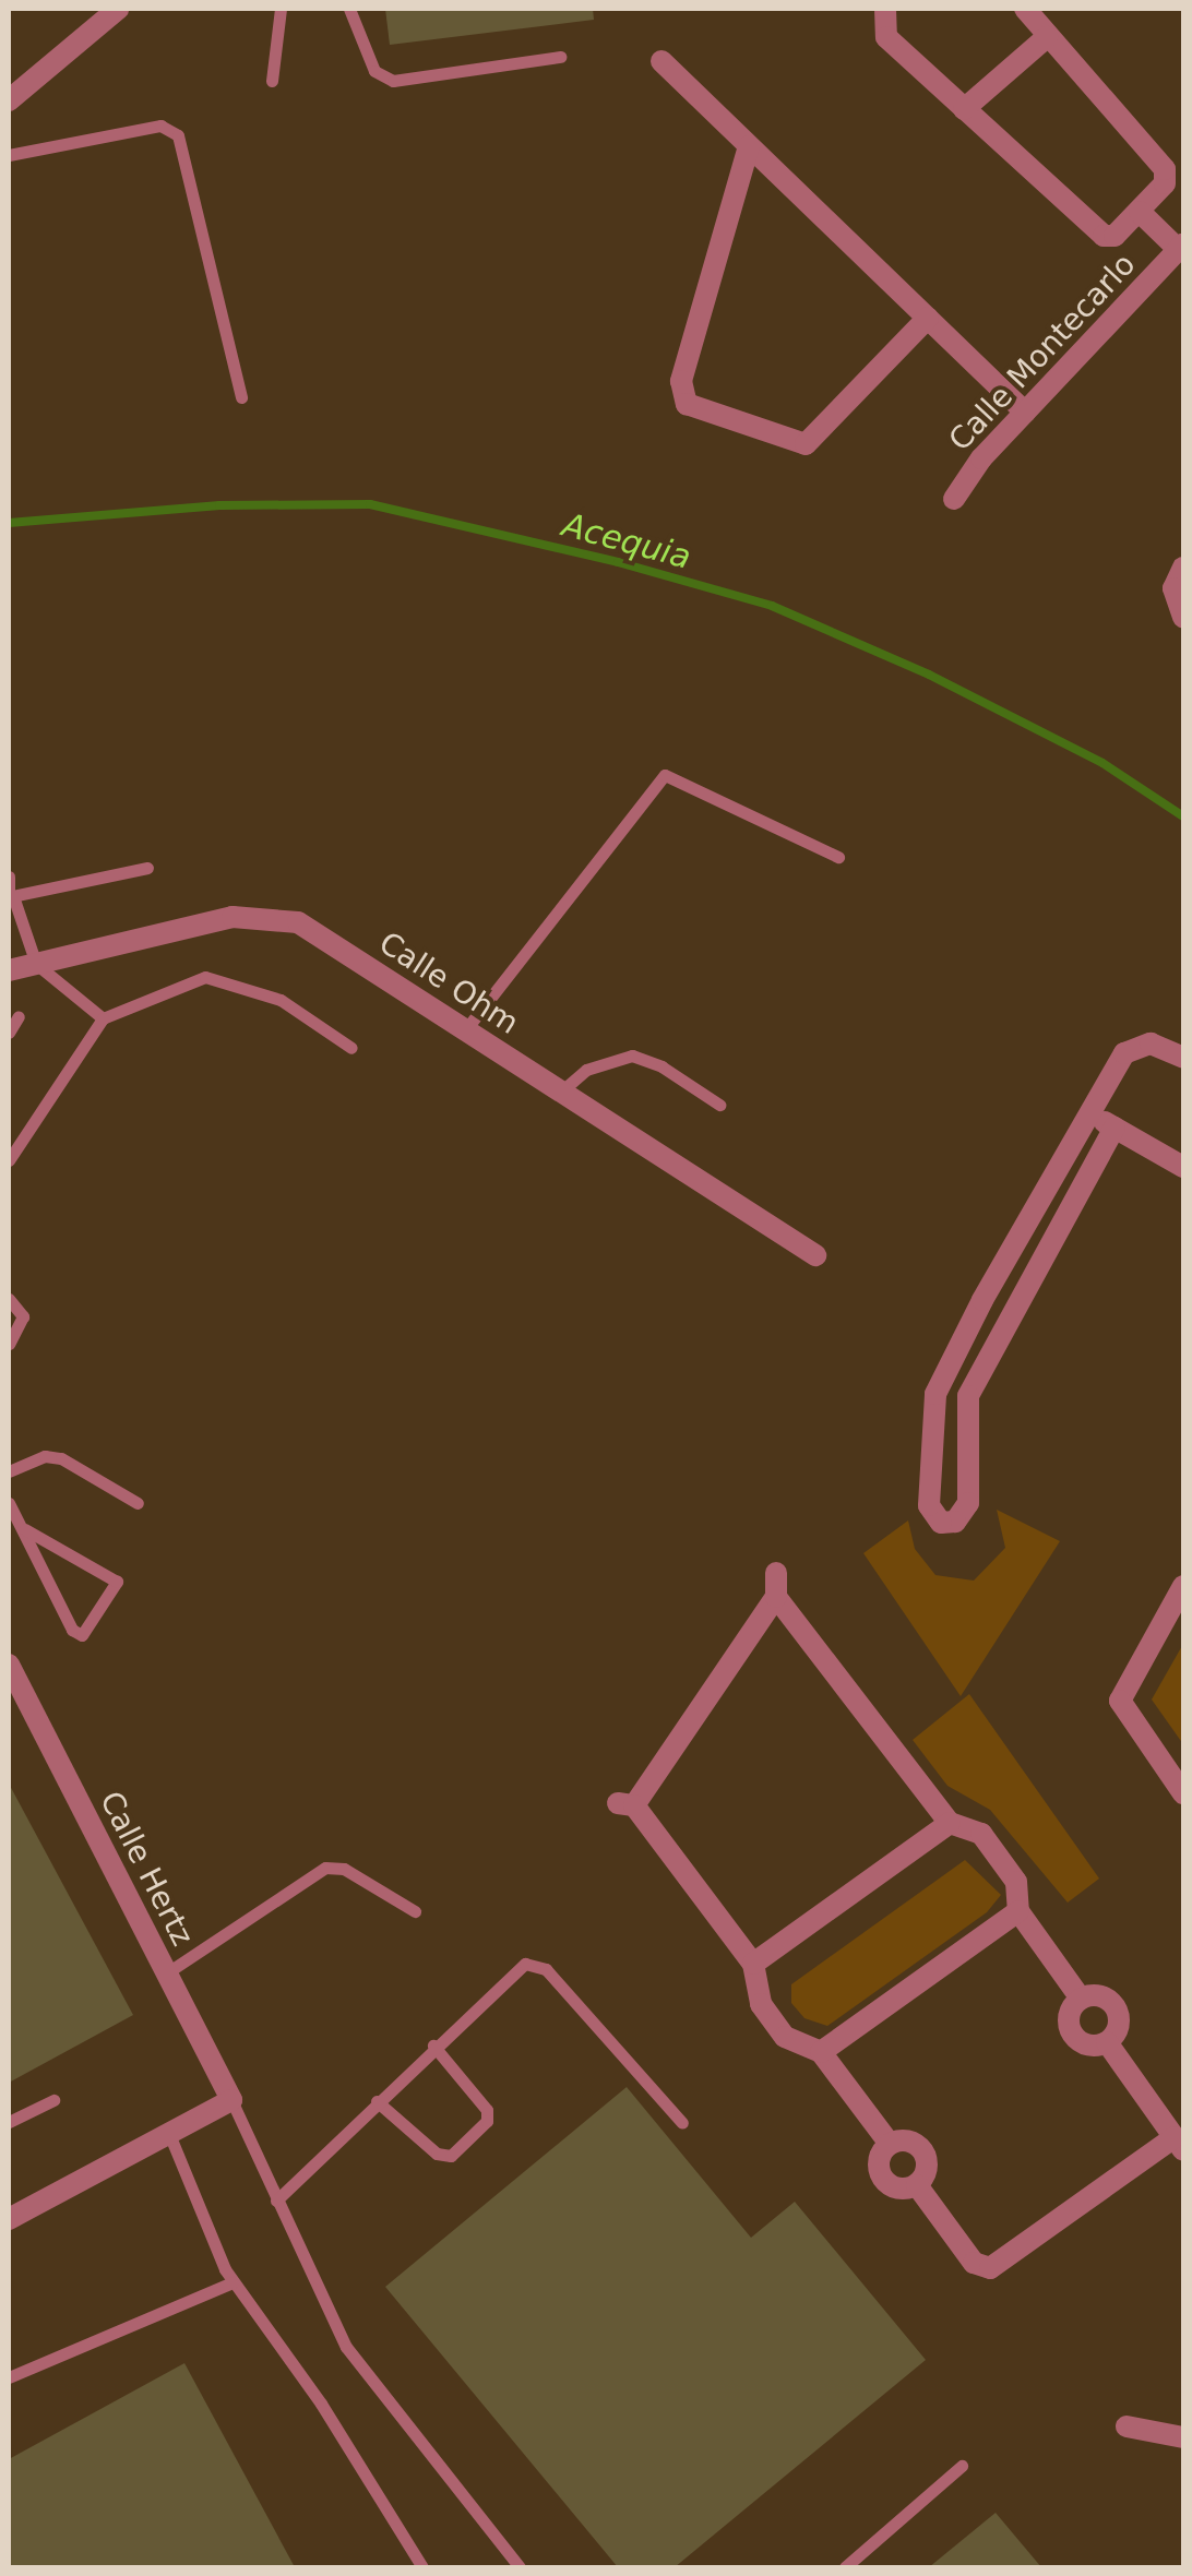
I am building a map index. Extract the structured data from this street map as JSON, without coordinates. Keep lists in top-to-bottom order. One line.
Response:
{"streets":{"street":["Calle Montecarlo","Calle Ohm","Calle Hertz"]},"water":["Acequia"]}
